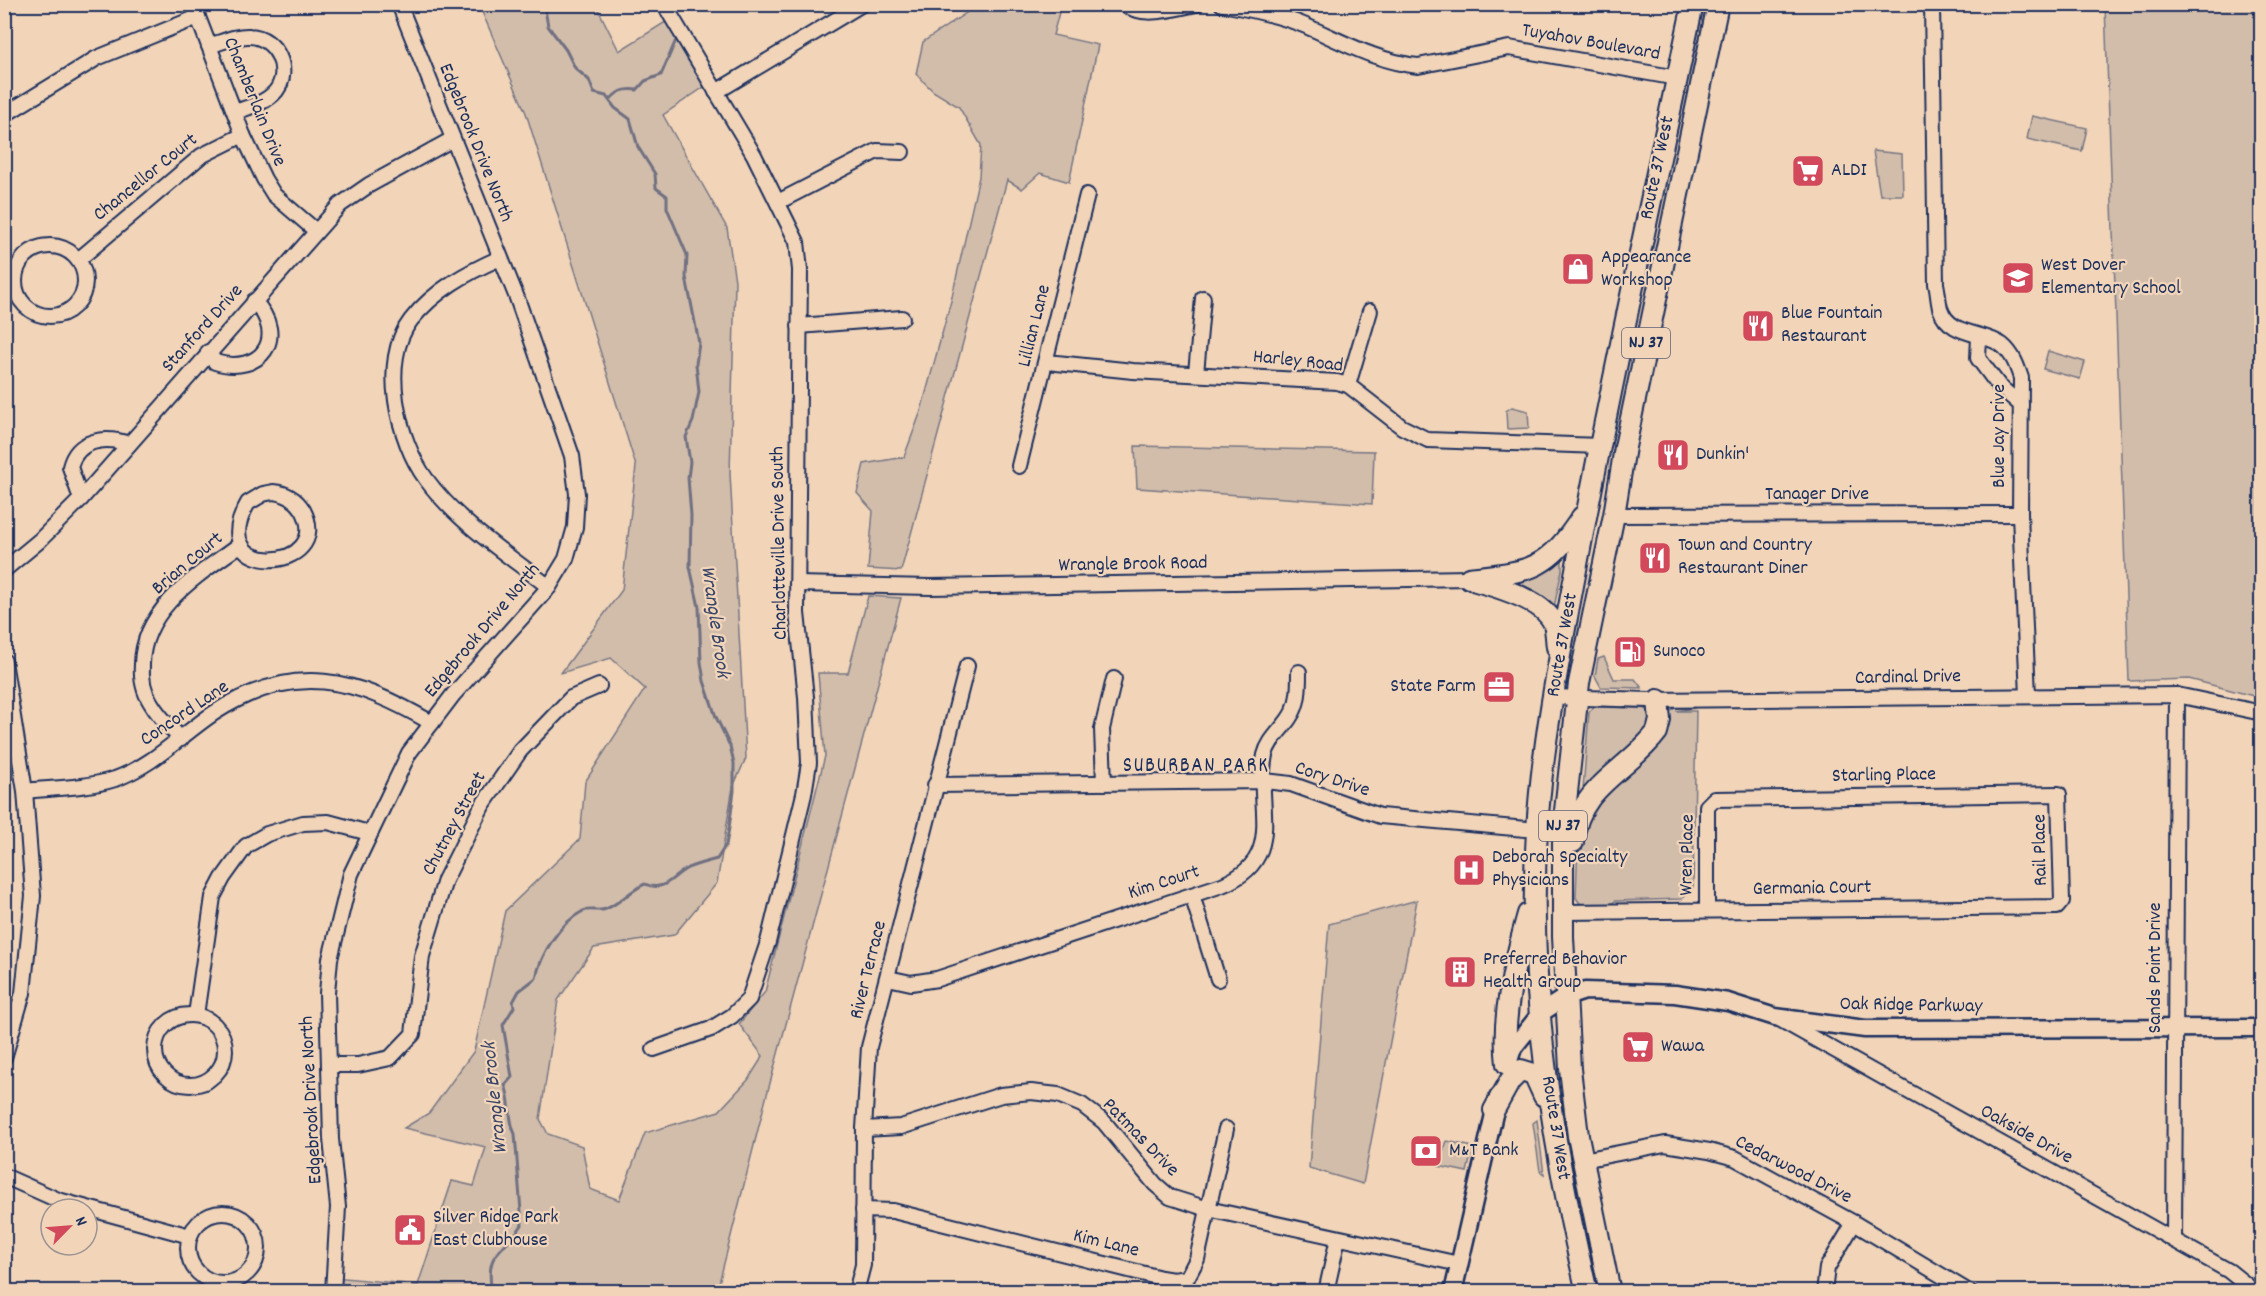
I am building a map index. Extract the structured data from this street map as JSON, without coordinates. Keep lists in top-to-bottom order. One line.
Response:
{"streets":{"highway":["Route 37 West","NJ 37"],"main road":["Oak Ridge Parkway"],"street":["Tuyahov Boulevard","Chamberlain Drive","Edgebrook Drive North","Chancellor Court","Lillian Lane","Stanford Drive","Harley Road","Blue Jay Drive","Tanager Drive","Charlotteville Drive South","Brian Court","Wrangle Brook Road","Cardinal Drive","Concord Lane","Starling Place","Cory Drive","Chutney Street","Rail Place","Wren Place","Kim Court","Germania Court","Sands Point Drive","River Terrace","Oakside Drive","Patmas Drive","Cedarwood Drive","Kim Lane"]},"crossings":[["Tuyahov Boulevard","Route 37 West"],["Chamberlain Drive","Chancellor Court"],["Chamberlain Drive","Stanford Drive"],["Edgebrook Drive North","Stanford Drive"],["Edgebrook Drive North","Concord Lane"],["Edgebrook Drive North","Chutney Street"],["Route 37 West","Harley Road"],["Route 37 West","Tanager Drive"],["Route 37 West","Cardinal Drive"],["Route 37 West","Cory Drive"],["Route 37 West","Germania Court"],["Route 37 West","Oak Ridge Parkway"],["Route 37 West","Cedarwood Drive"],["Lillian Lane","Harley Road"],["Blue Jay Drive","Tanager Drive"],["Blue Jay Drive","Cardinal Drive"],["Charlotteville Drive South","Wrangle Brook Road"],["Brian Court","Concord Lane"],["Cardinal Drive","Sands Point Drive"],["Starling Place","Rail Place"],["Starling Place","Wren Place"],["Cory Drive","Kim Court"],["Cory Drive","River Terrace"],["Rail Place","Germania Court"],["Wren Place","Germania Court"],["Kim Court","River Terrace"],["Sands Point Drive","Oak Ridge Parkway"],["Sands Point Drive","Oakside Drive"],["River Terrace","Patmas Drive"],["River Terrace","Kim Lane"],["Oak Ridge Parkway","Oakside Drive"],["Patmas Drive","Kim Lane"]],"districts":["SUBURBAN PARK"],"water":["Wrangle Brook"],"places":{"supermarket":["ALDI","Wawa"],"shop":["Appearance Workshop"],"school or university":["West Dover Elementary School"],"restaurant":["Blue Fountain Restaurant","Dunkin'","Town and Country Restaurant Diner"],"fuel station":["Sunoco"],"office":["State Farm"],"hospital":["Deborah Specialty Physicians"],"building":["Preferred Behavior Health Group"],"bank":["M&T Bank"],"public building":["Silver Ridge Park East Clubhouse"]},"north":"top right"}
